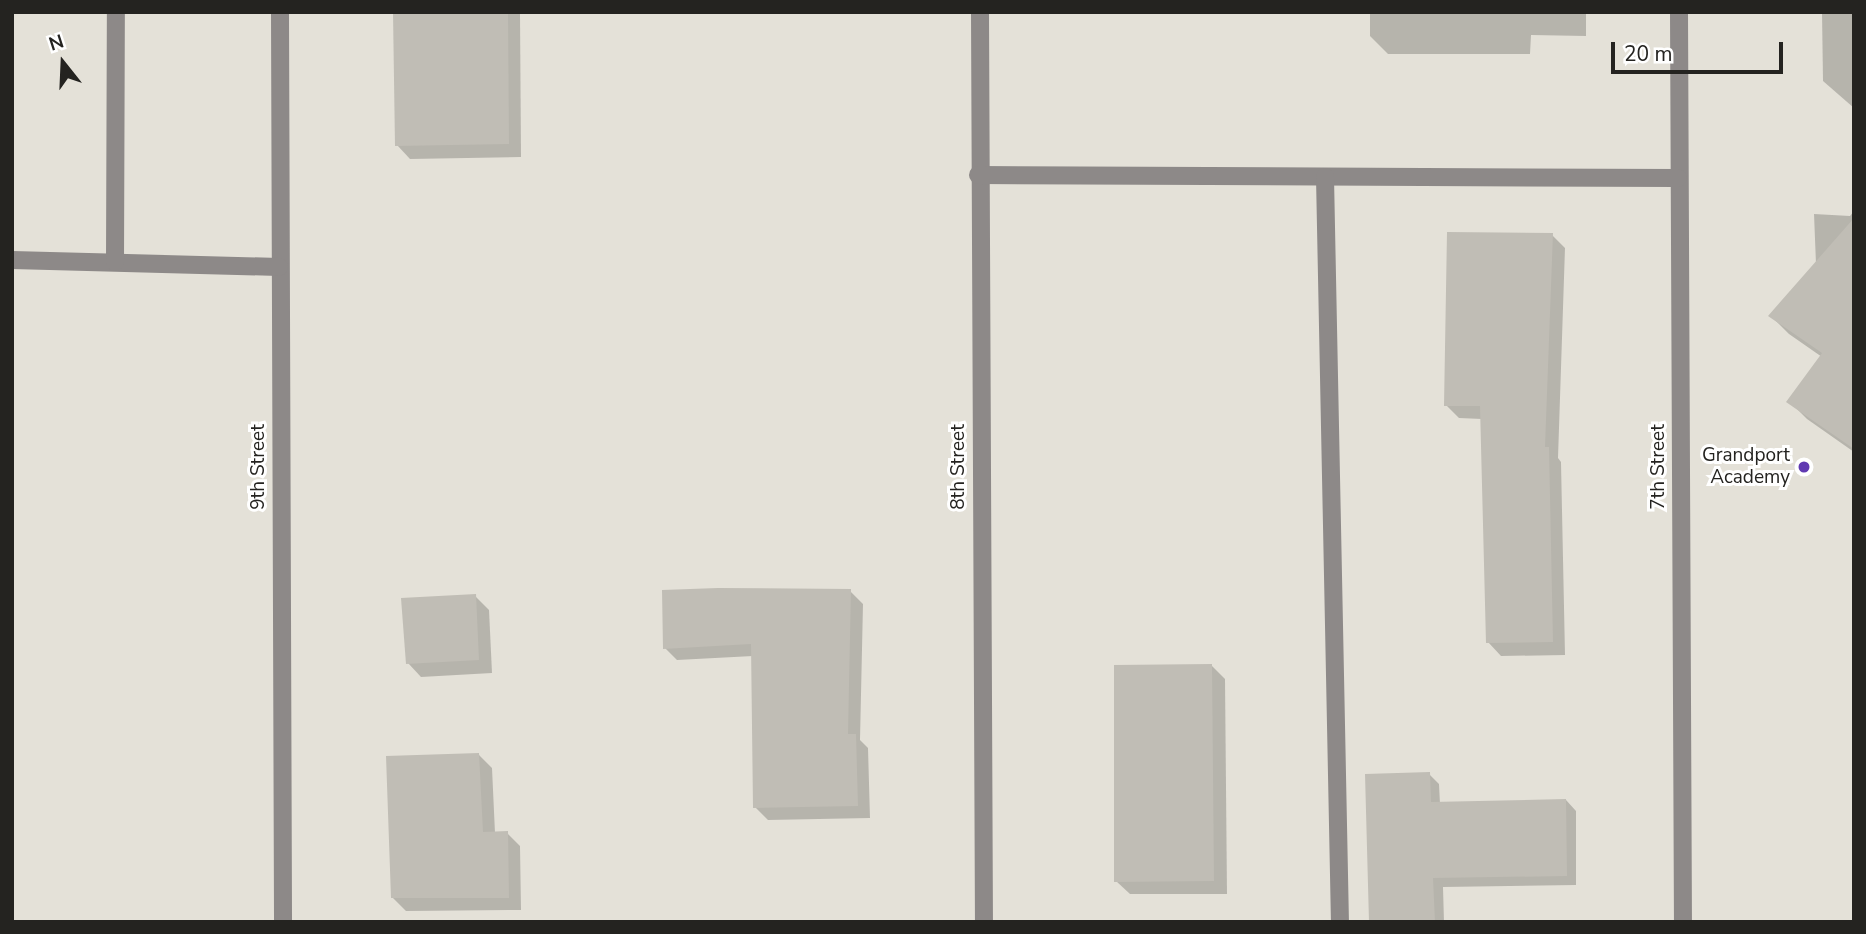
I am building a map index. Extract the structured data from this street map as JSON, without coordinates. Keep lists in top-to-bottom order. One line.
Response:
{"streets":{"street":["9th Street","8th Street","7th Street"]},"places":["Grandport Academy"],"scale_bar":"20 m","north":"top"}
